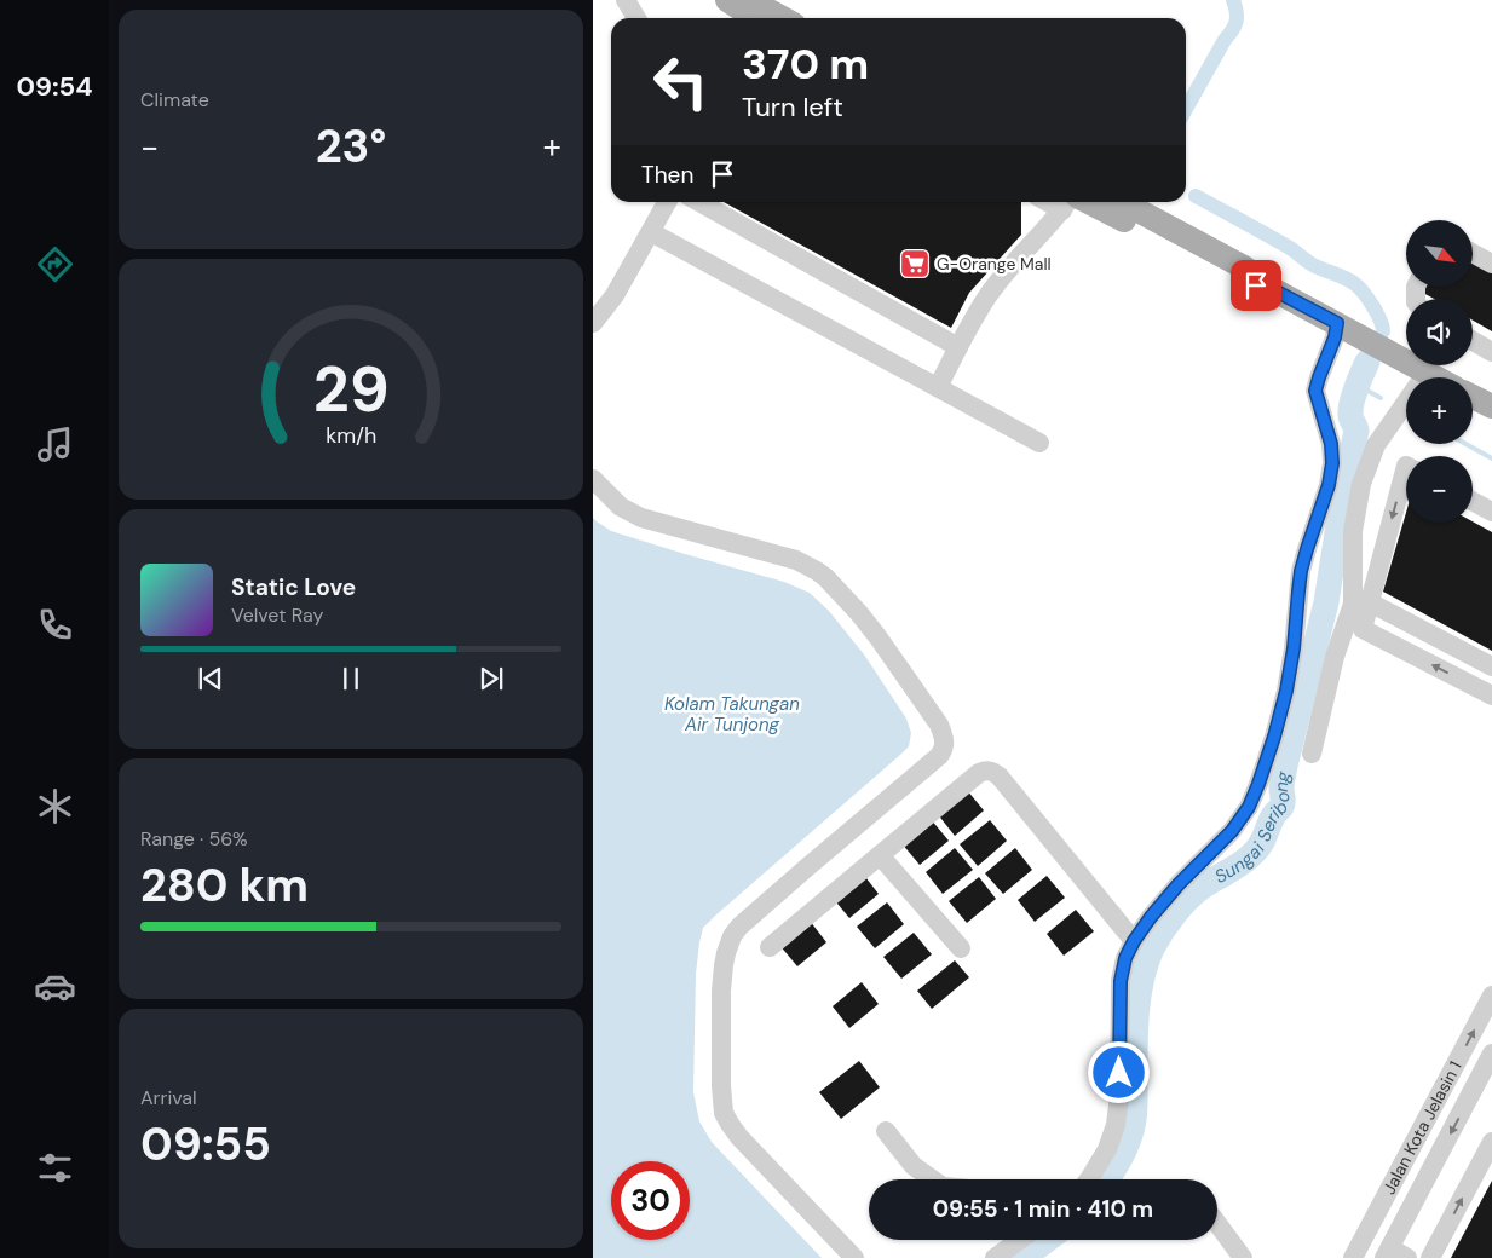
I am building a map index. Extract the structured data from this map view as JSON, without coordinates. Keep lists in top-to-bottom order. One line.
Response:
{"streets":{"street":["Jalan Kota Jelasin 1"]},"water":["Kolam Takungan Air Tunjong","Sungai Seribong"],"places":{"supermarket":["G-Orange Mall"]},"north":"bottom right","page":{"tabs":"09:54","tile":["Climate",["Range · 56%","280 km"],["Arrival","09:55"]],"turn":["370 m","Turn left"],"heat":["−","23°","+"],"then":"Then","map_buttons":["+","−"],"song":["Static Love","Velvet Ray"],"limit":"30","trip":"09:55 · 1 min · 410 m","gauge":["29","km/h"]}}
